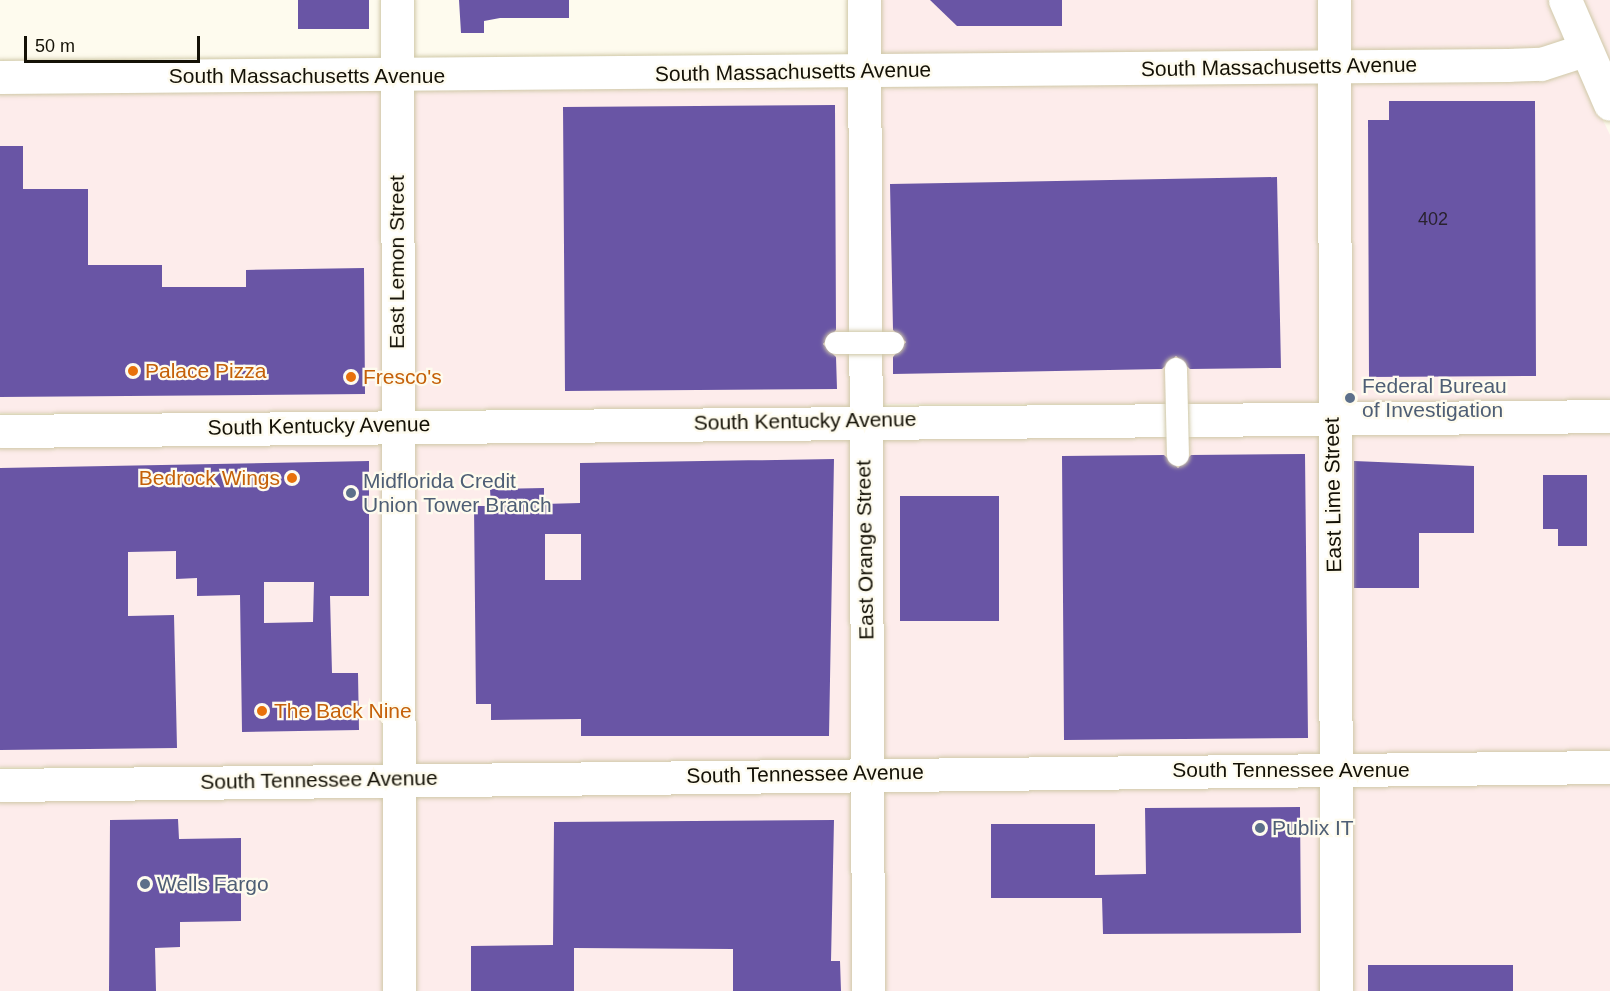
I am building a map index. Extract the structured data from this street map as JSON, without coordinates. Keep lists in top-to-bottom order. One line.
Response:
{"streets":{"street":["South Massachusetts Avenue","East Lemon Street","South Kentucky Avenue","East Lime Street","East Orange Street","South Tennessee Avenue"]},"crossings":[["South Massachusetts Avenue","East Lemon Street"],["South Massachusetts Avenue","East Lime Street"],["South Massachusetts Avenue","East Orange Street"],["East Lemon Street","South Kentucky Avenue"],["East Lemon Street","South Tennessee Avenue"],["South Kentucky Avenue","East Lime Street"],["South Kentucky Avenue","East Orange Street"],["East Lime Street","South Tennessee Avenue"],["East Orange Street","South Tennessee Avenue"]],"places":["Palace Pizza","Fresco's","Federal Bureau of Investigation","Bedrock Wings","Midflorida Credit Union Tower Branch","The Back Nine","Publix IT","Wells Fargo"],"house_numbers":["402"],"scale_bar":"50 m"}
